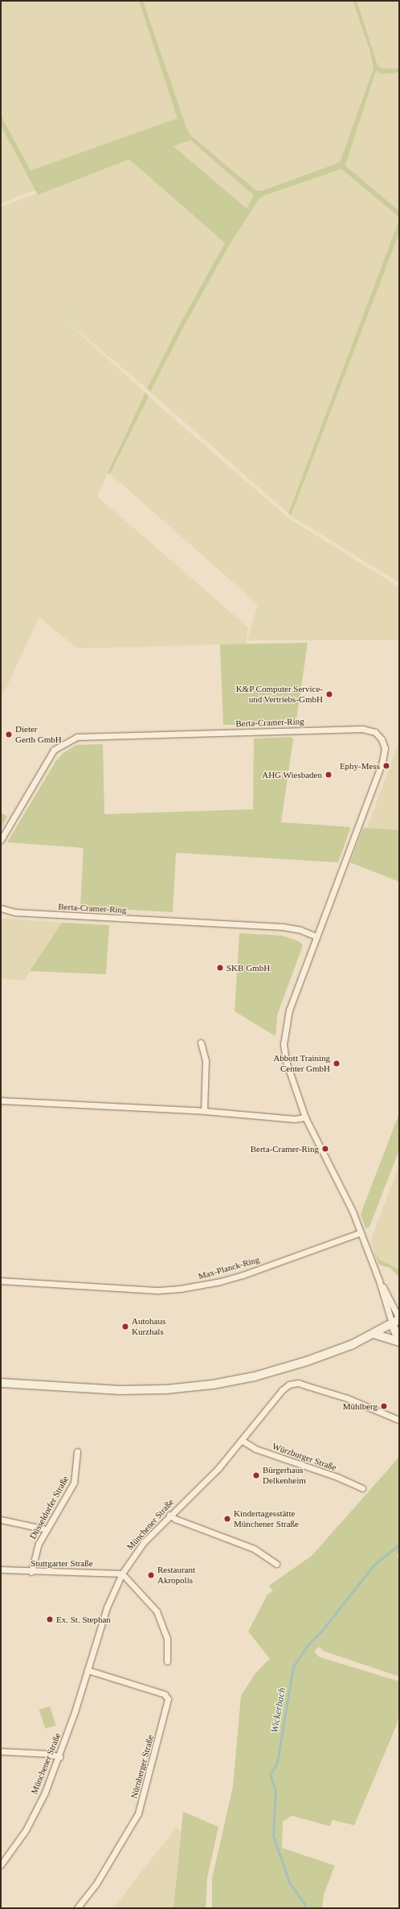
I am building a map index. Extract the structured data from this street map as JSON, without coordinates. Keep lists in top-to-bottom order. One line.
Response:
{"streets":{"street":["Berta-Cramer-Ring","Max-Planck-Ring","Würzburger Straße","Düsseldorfer Straße","Münchener Straße","Stuttgarter Straße","Nürnberger Straße"]},"crossings":[["Würzburger Straße","Münchener Straße"],["Düsseldorfer Straße","Stuttgarter Straße"],["Münchener Straße","Stuttgarter Straße"],["Münchener Straße","Nürnberger Straße"]],"water":["Wickerbach"],"places":["K&P Computer Service- und Vertriebs-GmbH","Dieter Gerth GmbH","Ephy-Mess","AHG Wiesbaden","SKB GmbH","Abbott Training Center GmbH","Berta-Cramer-Ring","Autohaus Kurzhals","Mühlberg","Bürgerhaus Delkenheim","Kindertagesstätte Münchener Straße","Restaurant Akropolis","Ex. St. Stephan"]}
